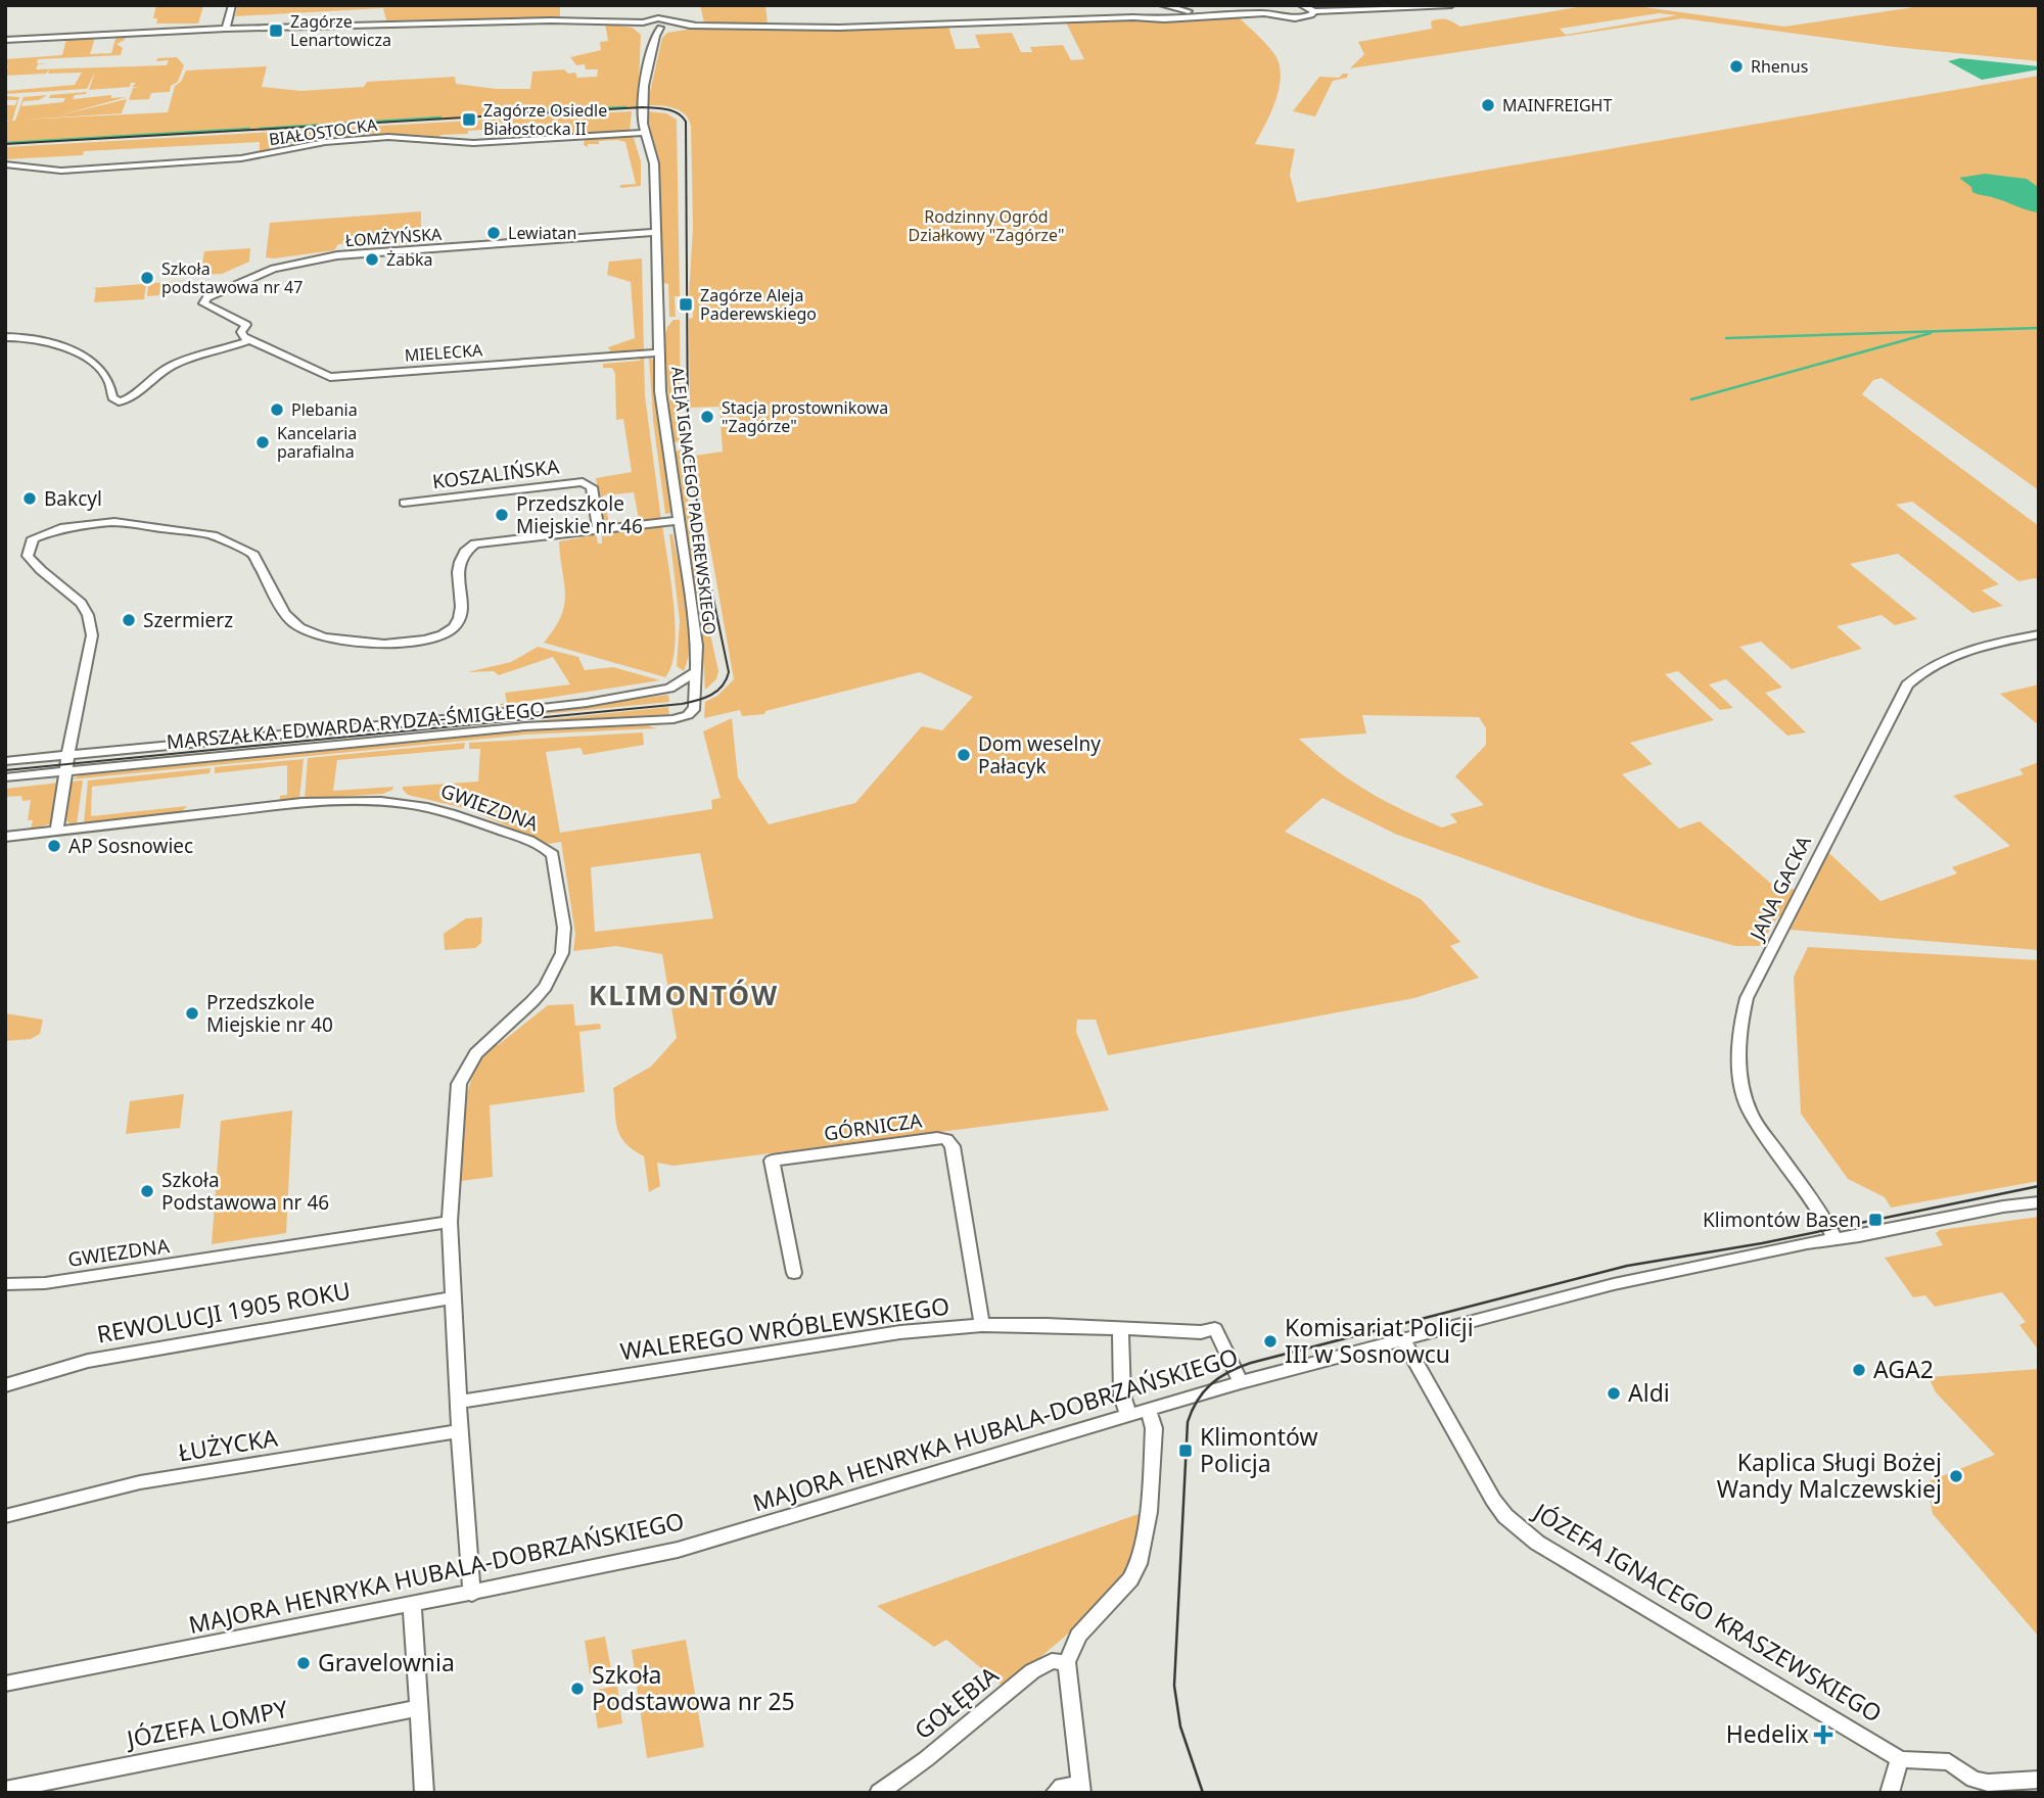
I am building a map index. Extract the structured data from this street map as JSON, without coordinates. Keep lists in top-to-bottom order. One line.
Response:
{"streets":{"street":["BIAŁOSTOCKA","ŁOMŻYŃSKA","MIELECKA","KOSZALIŃSKA","ALEJA IGNACEGO PADEREWSKIEGO","MARSZAŁKA EDWARDA RYDZA-ŚMIGŁEGO","GWIEZDNA","JANA GACKA","GÓRNICZA","REWOLUCJI 1905 ROKU","WALEREGO WRÓBLEWSKIEGO","MAJORA HENRYKA HUBALA-DOBRZAŃSKIEGO","ŁUŻYCKA","JÓZEFA IGNACEGO KRASZEWSKIEGO","GOŁĘBIA","JÓZEFA LOMPY"]},"crossings":[["BIAŁOSTOCKA","ALEJA IGNACEGO PADEREWSKIEGO"],["ŁOMŻYŃSKA","MIELECKA"],["ŁOMŻYŃSKA","ALEJA IGNACEGO PADEREWSKIEGO"],["MIELECKA","ALEJA IGNACEGO PADEREWSKIEGO"],["ALEJA IGNACEGO PADEREWSKIEGO","MARSZAŁKA EDWARDA RYDZA-ŚMIGŁEGO"],["GWIEZDNA","REWOLUCJI 1905 ROKU"],["GWIEZDNA","WALEREGO WRÓBLEWSKIEGO"],["GWIEZDNA","MAJORA HENRYKA HUBALA-DOBRZAŃSKIEGO"],["GWIEZDNA","ŁUŻYCKA"],["JANA GACKA","MAJORA HENRYKA HUBALA-DOBRZAŃSKIEGO"],["GÓRNICZA","WALEREGO WRÓBLEWSKIEGO"],["WALEREGO WRÓBLEWSKIEGO","MAJORA HENRYKA HUBALA-DOBRZAŃSKIEGO"],["MAJORA HENRYKA HUBALA-DOBRZAŃSKIEGO","JÓZEFA IGNACEGO KRASZEWSKIEGO"]],"districts":["KLIMONTÓW"],"parks":["Rodzinny Ogród Działkowy \"Zagórze\""],"places":{"transit":["Zagórze Lenartowicza","Zagórze Osiedle Białostocka II","Zagórze Aleja Paderewskiego","Klimontów Basen","Klimontów Policja"],"other":["Rhenus","MAINFREIGHT","Lewiatan","Żabka","Szkoła podstawowa nr 47","Plebania","Stacja prostownikowa \"Zagórze\"","Kancelaria parafialna","Bakcyl","Przedszkole Miejskie nr 46","Szermierz","Dom weselny Pałacyk","AP Sosnowiec","Przedszkole Miejskie nr 40","Szkoła Podstawowa nr 46","Komisariat Policji III w Sosnowcu","AGA2","Aldi","Kaplica Sługi Bożej Wandy Malczewskiej","Gravelownia","Szkoła Podstawowa nr 25"],"health":["Hedelix"]}}
